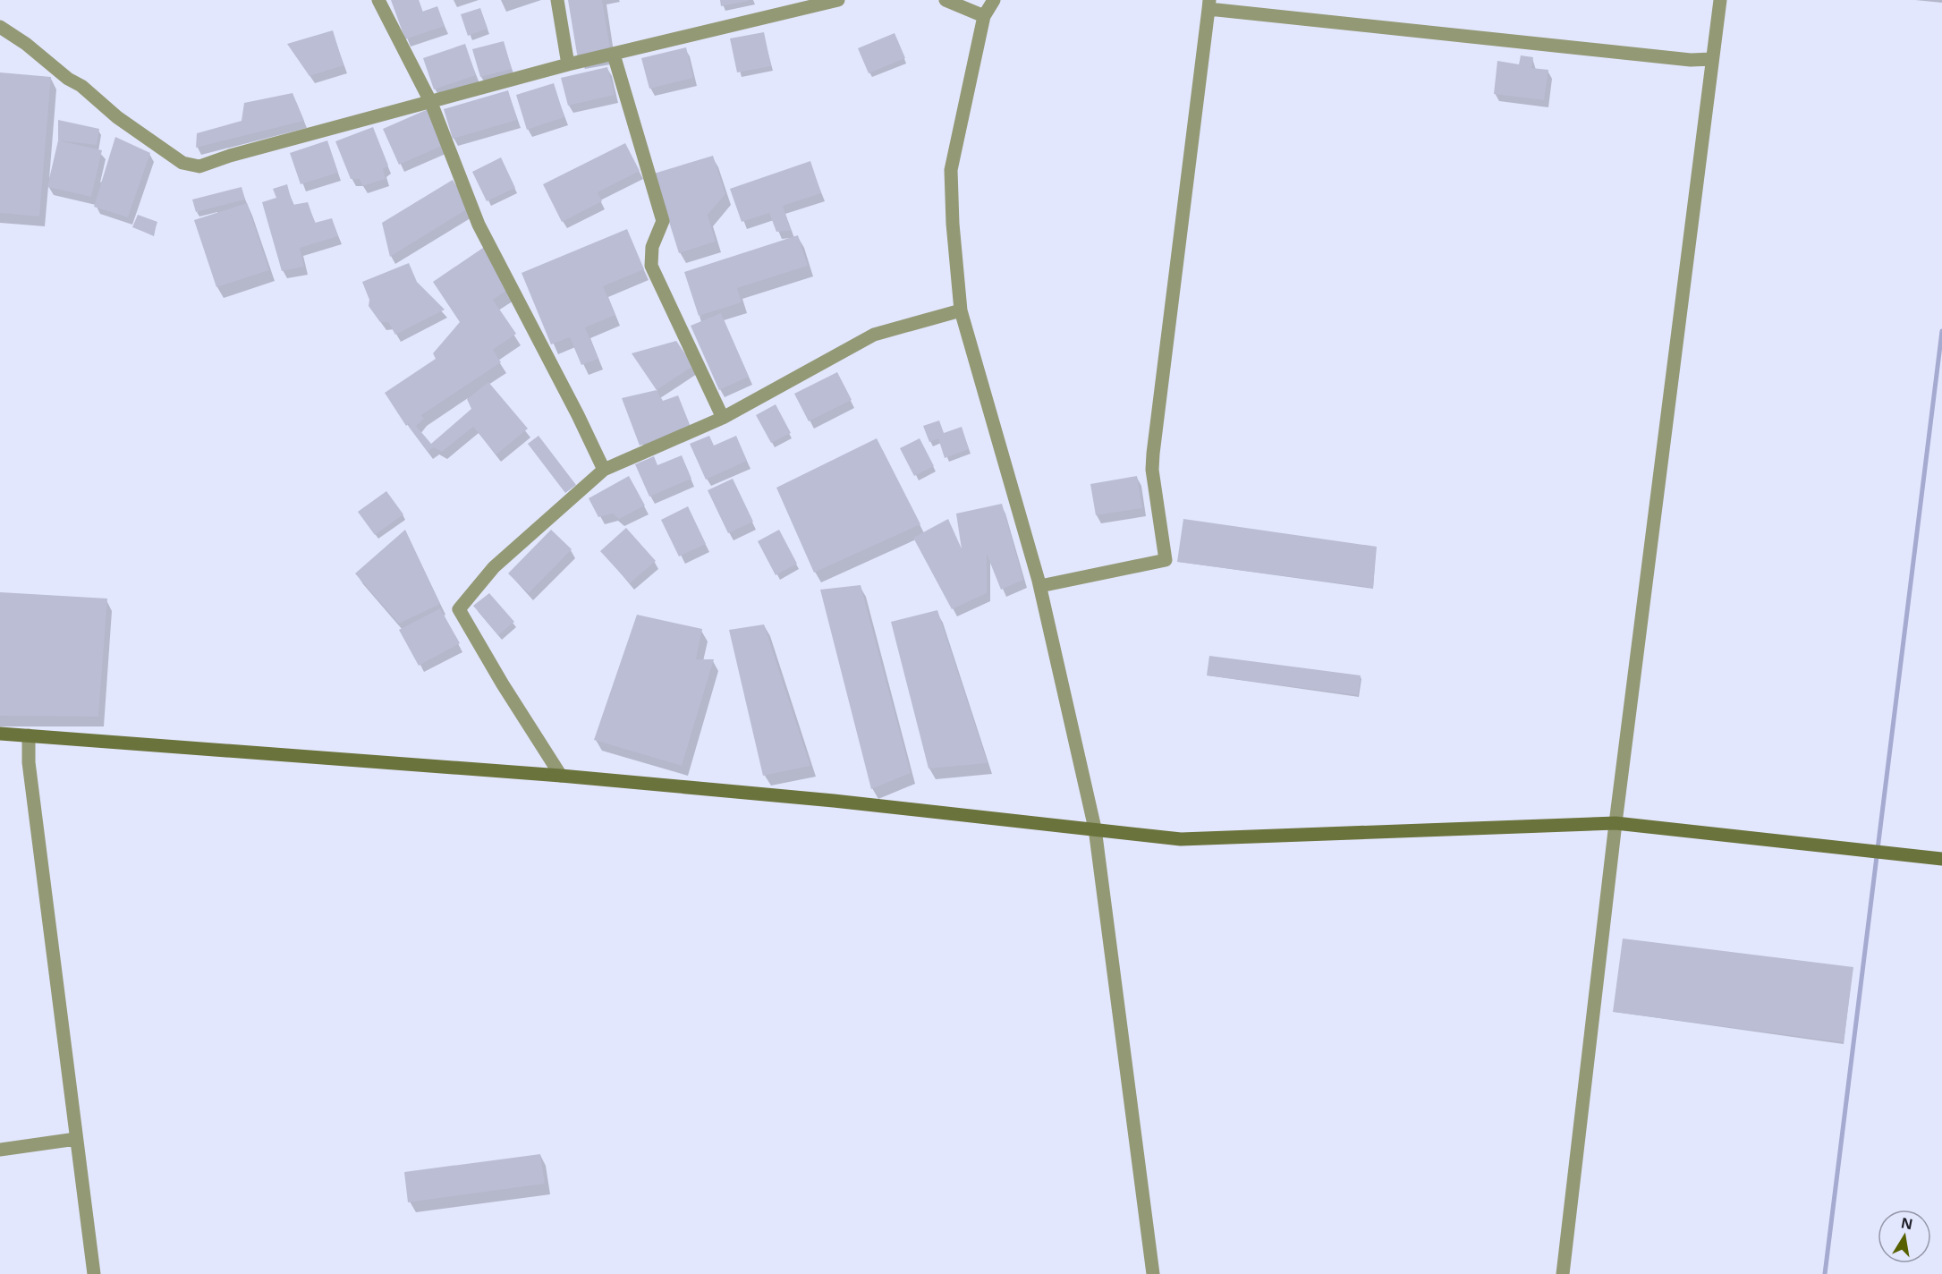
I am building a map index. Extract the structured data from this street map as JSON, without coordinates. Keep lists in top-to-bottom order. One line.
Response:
{"north":"top"}
